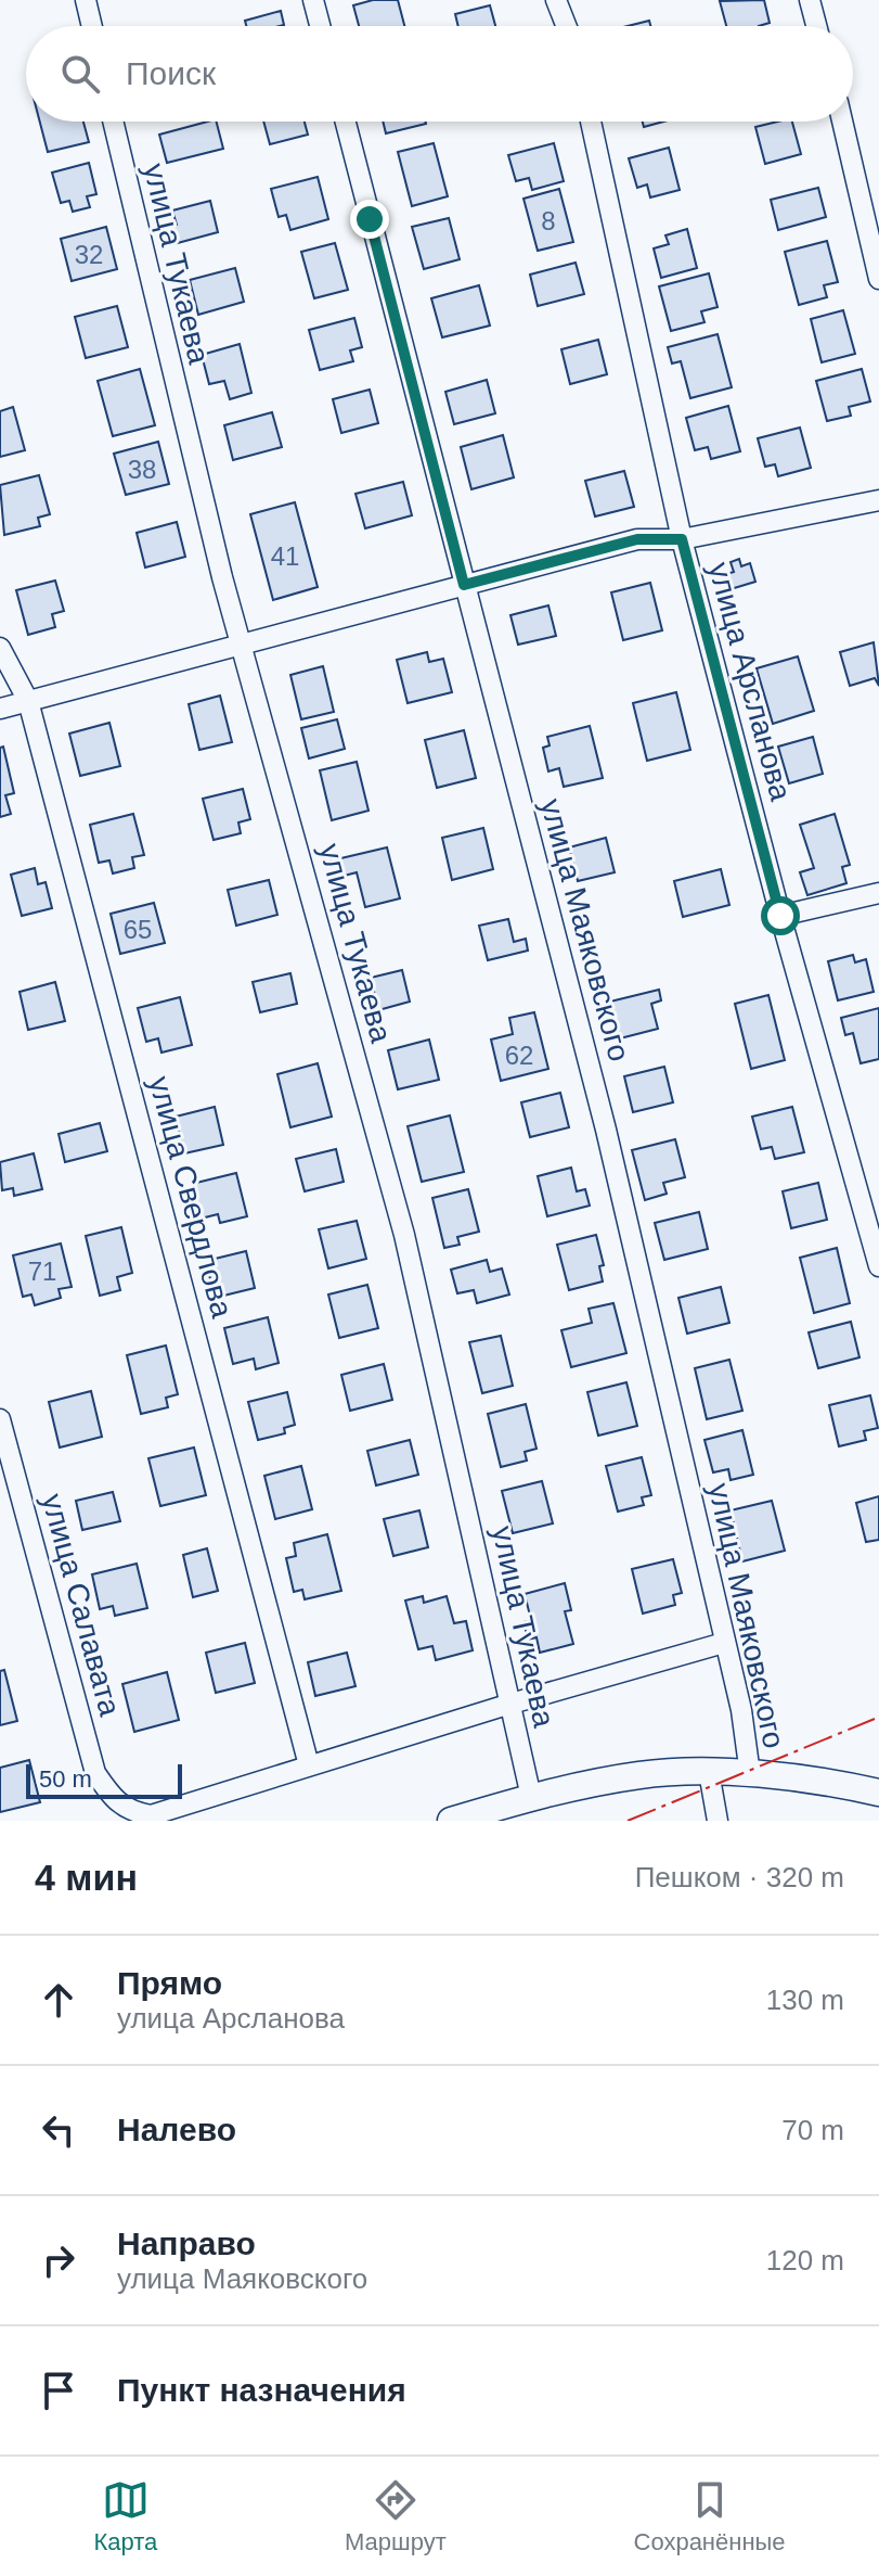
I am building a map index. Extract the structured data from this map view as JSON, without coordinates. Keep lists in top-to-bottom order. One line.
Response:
{"streets":{"street":["улица Тукаева","улица Арсланова","улица Маяковского","улица Свердлова","улица Салавата"]},"crossings":[["улица Свердлова","улица Салавата"]],"house_numbers":["8","32","38","41","65","62","71"],"scale_bar":"50 m","page":{"search":"Поиск","scale":"50 m","heading":["4 мин","Пешком · 320 m"],"list":[["Прямо","улица Арсланова","130 m"],["Налево","70 m"],["Направо","улица Маяковского","120 m"],"Пункт назначения"],"nav":["Карта","Маршрут","Сохранённые"]}}
